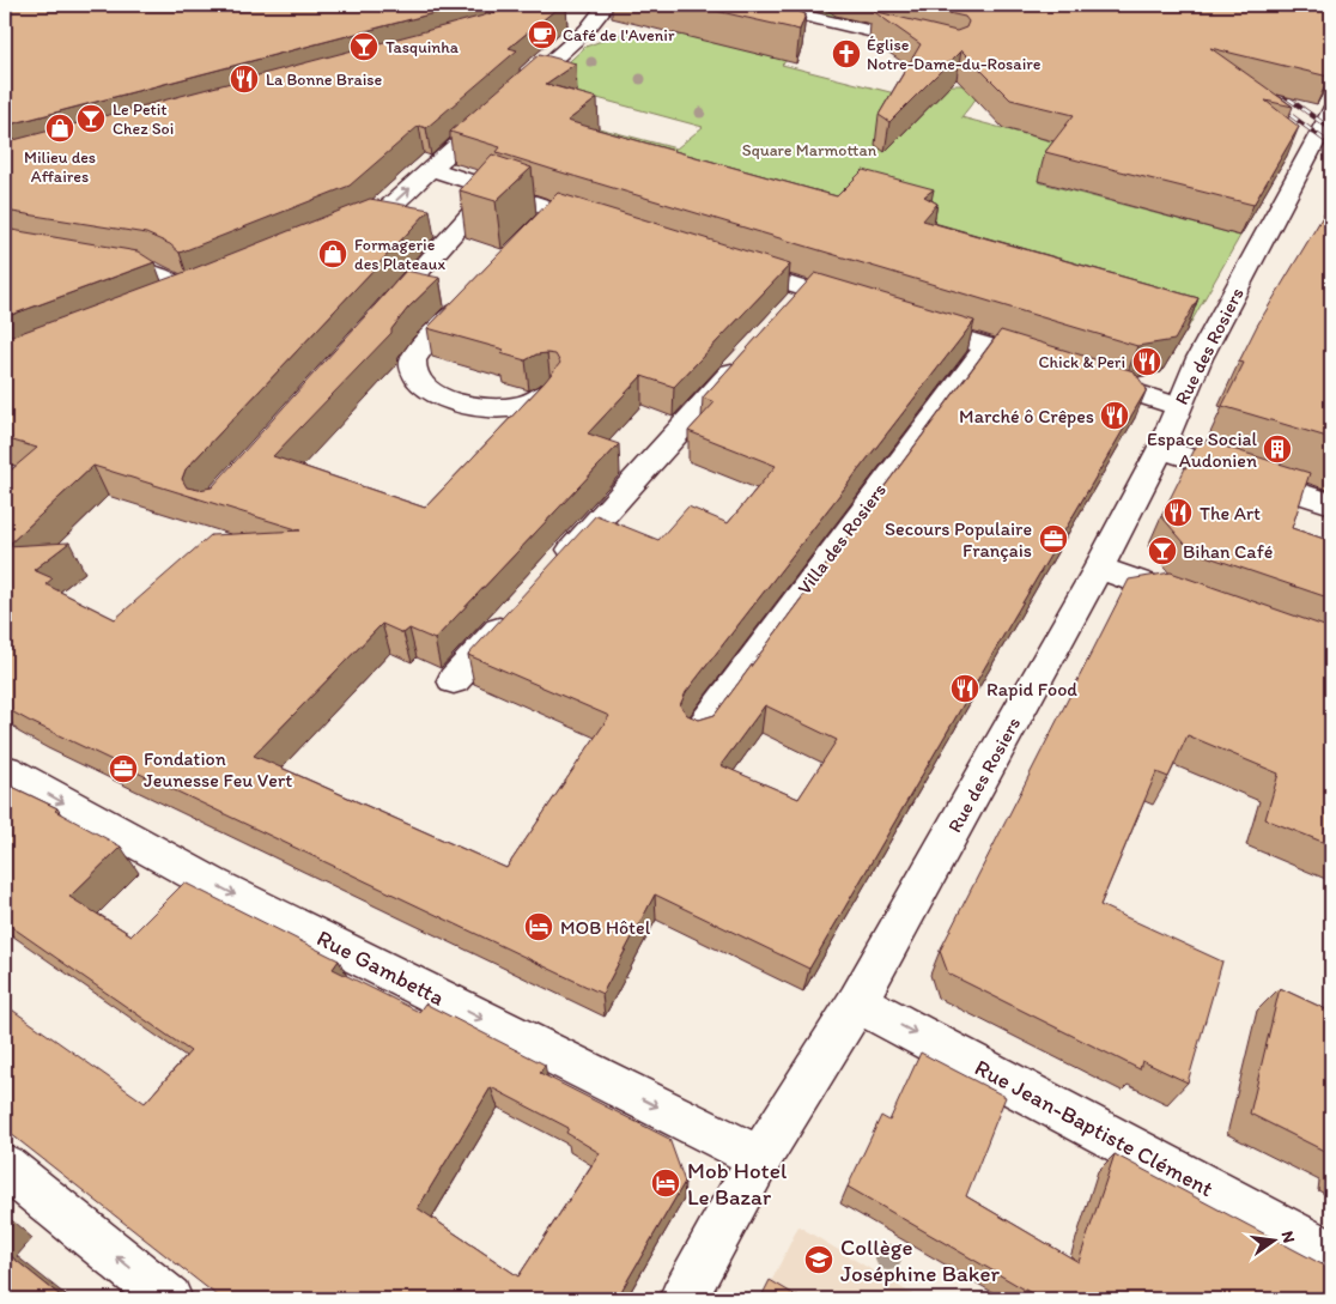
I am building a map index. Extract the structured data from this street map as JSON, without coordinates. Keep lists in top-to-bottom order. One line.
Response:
{"streets":{"street":["Rue des Rosiers","Villa des Rosiers","Rue Gambetta","Rue Jean-Baptiste Clément"]},"crossings":[["Rue des Rosiers","Rue Gambetta"],["Rue des Rosiers","Rue Jean-Baptiste Clément"]],"one_way":["Rue Gambetta","Rue Jean-Baptiste Clément"],"parks":["Square Marmottan"],"places":{"cafe":["Café de l'Avenir"],"bar":["Tasquinha","Le Petit Chez Soi","Bihan Café"],"church":["Église Notre-Dame-du-Rosaire"],"restaurant":["La Bonne Braise","Chick & Peri","Marché ô Crêpes","The Art","Rapid Food"],"shop":["Milieu des Affaires","Formagerie des Plateaux"],"building":["Espace Social Audonien"],"office":["Secours Populaire Français","Fondation Jeunesse Feu Vert"],"hotel":["MOB Hôtel","Mob Hotel Le Bazar"],"school or university":["Collège Joséphine Baker"]},"north":"right"}
